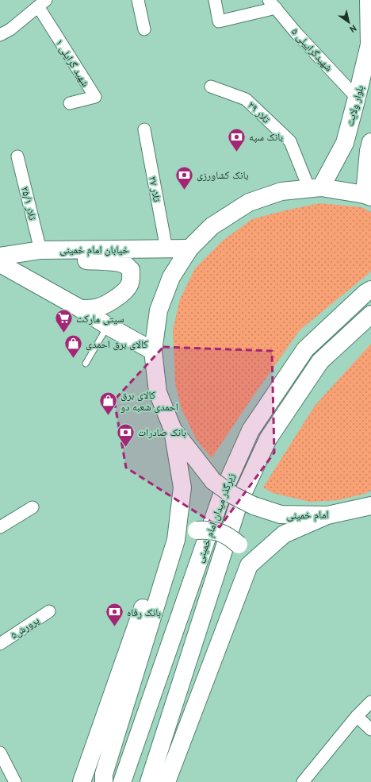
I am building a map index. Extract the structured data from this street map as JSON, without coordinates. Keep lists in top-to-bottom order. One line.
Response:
{"streets":{"main road":["بلوار ولایت","خیابان امام خمینی","امام خمینی","زیرگذر میدان امام خمینی"],"street":["شهیدگراییلی ۵","شهید گرایلی ۱","تلار ۲۹","تلار ۲۷","تلار ۲۵/۱","پرورش۵"]},"crossings":[["شهیدگراییلی ۵","بلوار ولایت"],["بلوار ولایت","تلار ۲۹"],["تلار ۲۷","خیابان امام خمینی"],["تلار ۲۵/۱","خیابان امام خمینی"]],"places":{"bank":["بانک سپه","بانک کشاورزی","بانک صادرات","بانک رفاه"],"supermarket":["سیتی مارکت"],"shop":["کالای برق احمدی","کالای برق احمدی شعبه دو"]},"north":"bottom right"}
